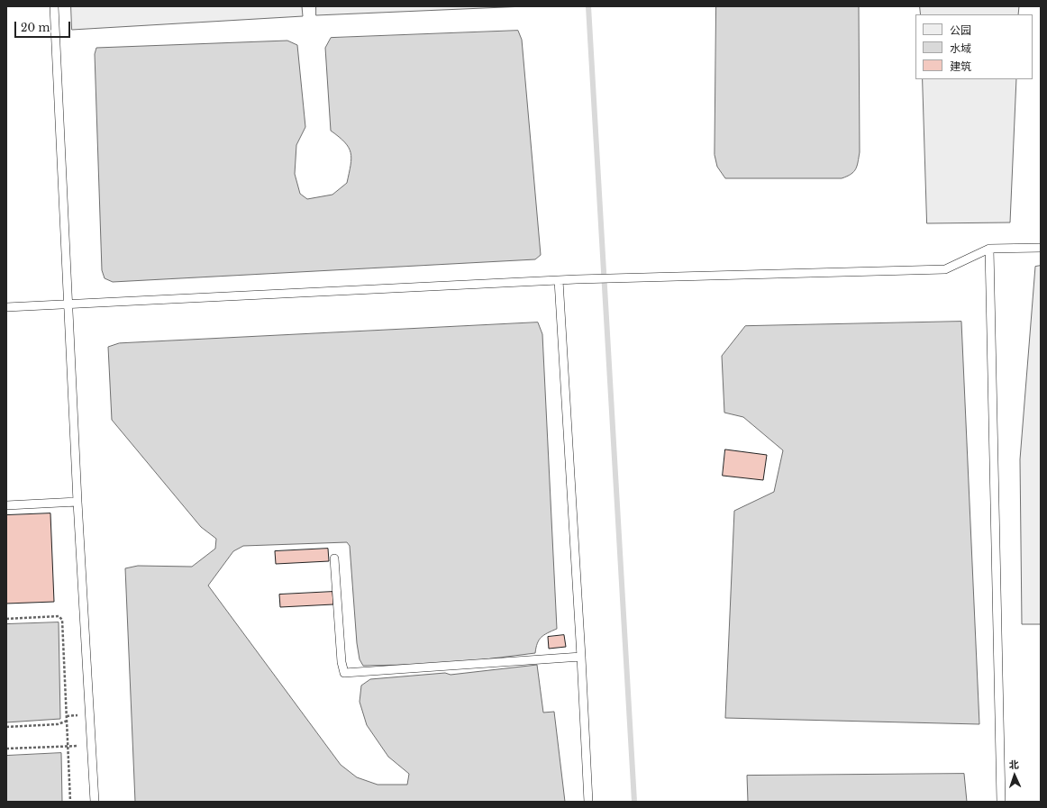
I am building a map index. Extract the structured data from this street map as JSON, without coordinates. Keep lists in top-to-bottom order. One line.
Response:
{"legend":["公园","水域","建筑"],"scale_bar":"20 m","north":"top"}
